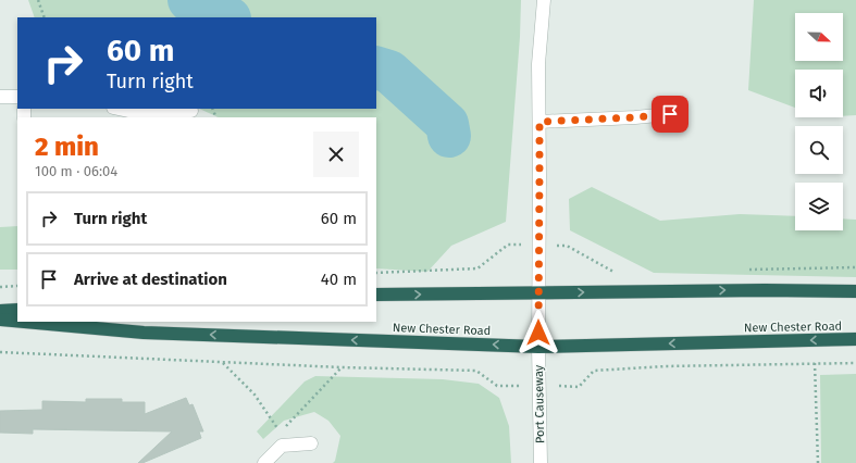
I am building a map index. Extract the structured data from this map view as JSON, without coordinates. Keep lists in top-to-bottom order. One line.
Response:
{"streets":{"highway":["New Chester Road"],"street":["Port Causeway"]},"crossings":[["New Chester Road","Port Causeway"]],"north":"right","page":{"turn":["60 m","Turn right"],"heading":["2 min","100 m · 06:04"],"list":[{"name":"Turn right","value":"60 m"},{"name":"Arrive at destination","value":"40 m"}]}}
